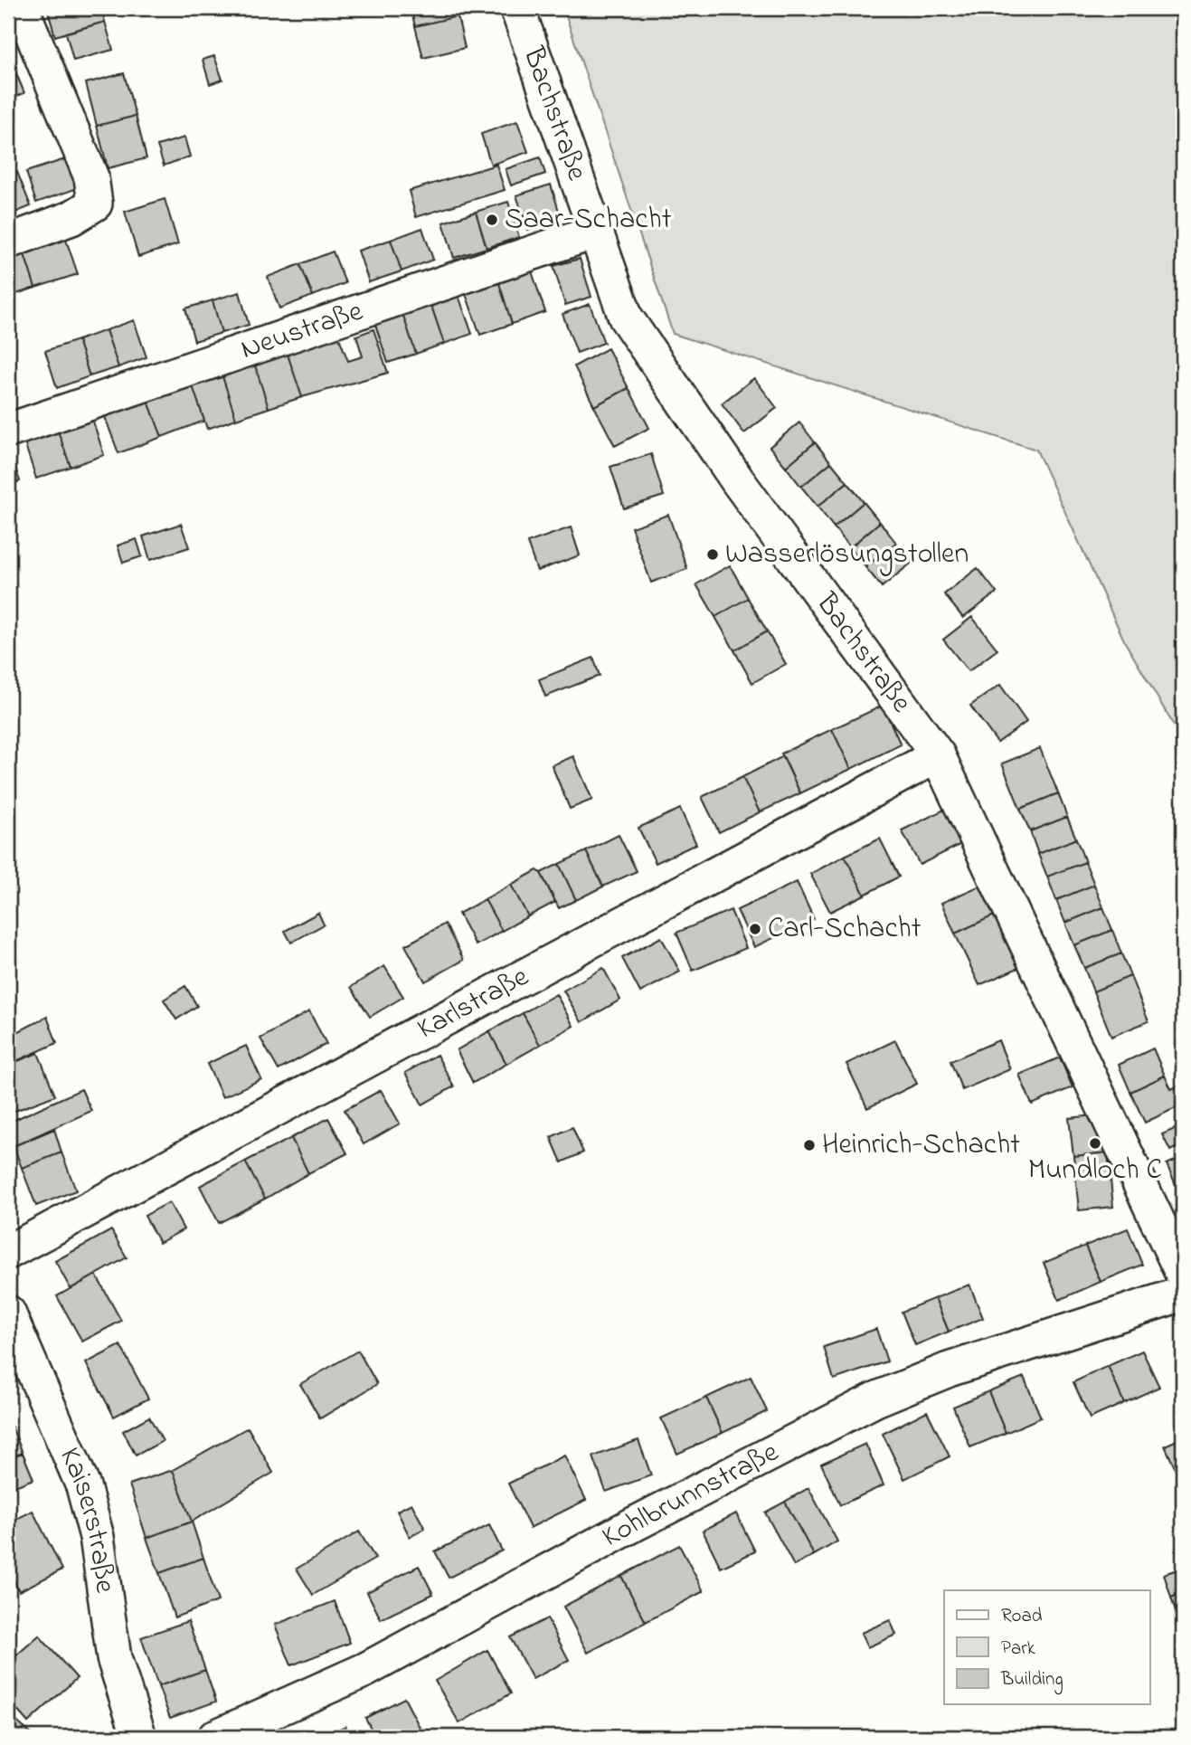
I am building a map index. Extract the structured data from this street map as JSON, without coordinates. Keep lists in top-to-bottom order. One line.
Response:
{"streets":{"street":["Bachstraße","Neustraße","Karlstraße","Kohlbrunnstraße","Kaiserstraße"]},"crossings":[["Bachstraße","Neustraße"],["Bachstraße","Karlstraße"]],"places":["Saar-Schacht","Wasserlösungstollen","Carl-Schacht","Mundloch C","Heinrich-Schacht"],"legend":["Road","Park","Building"]}
